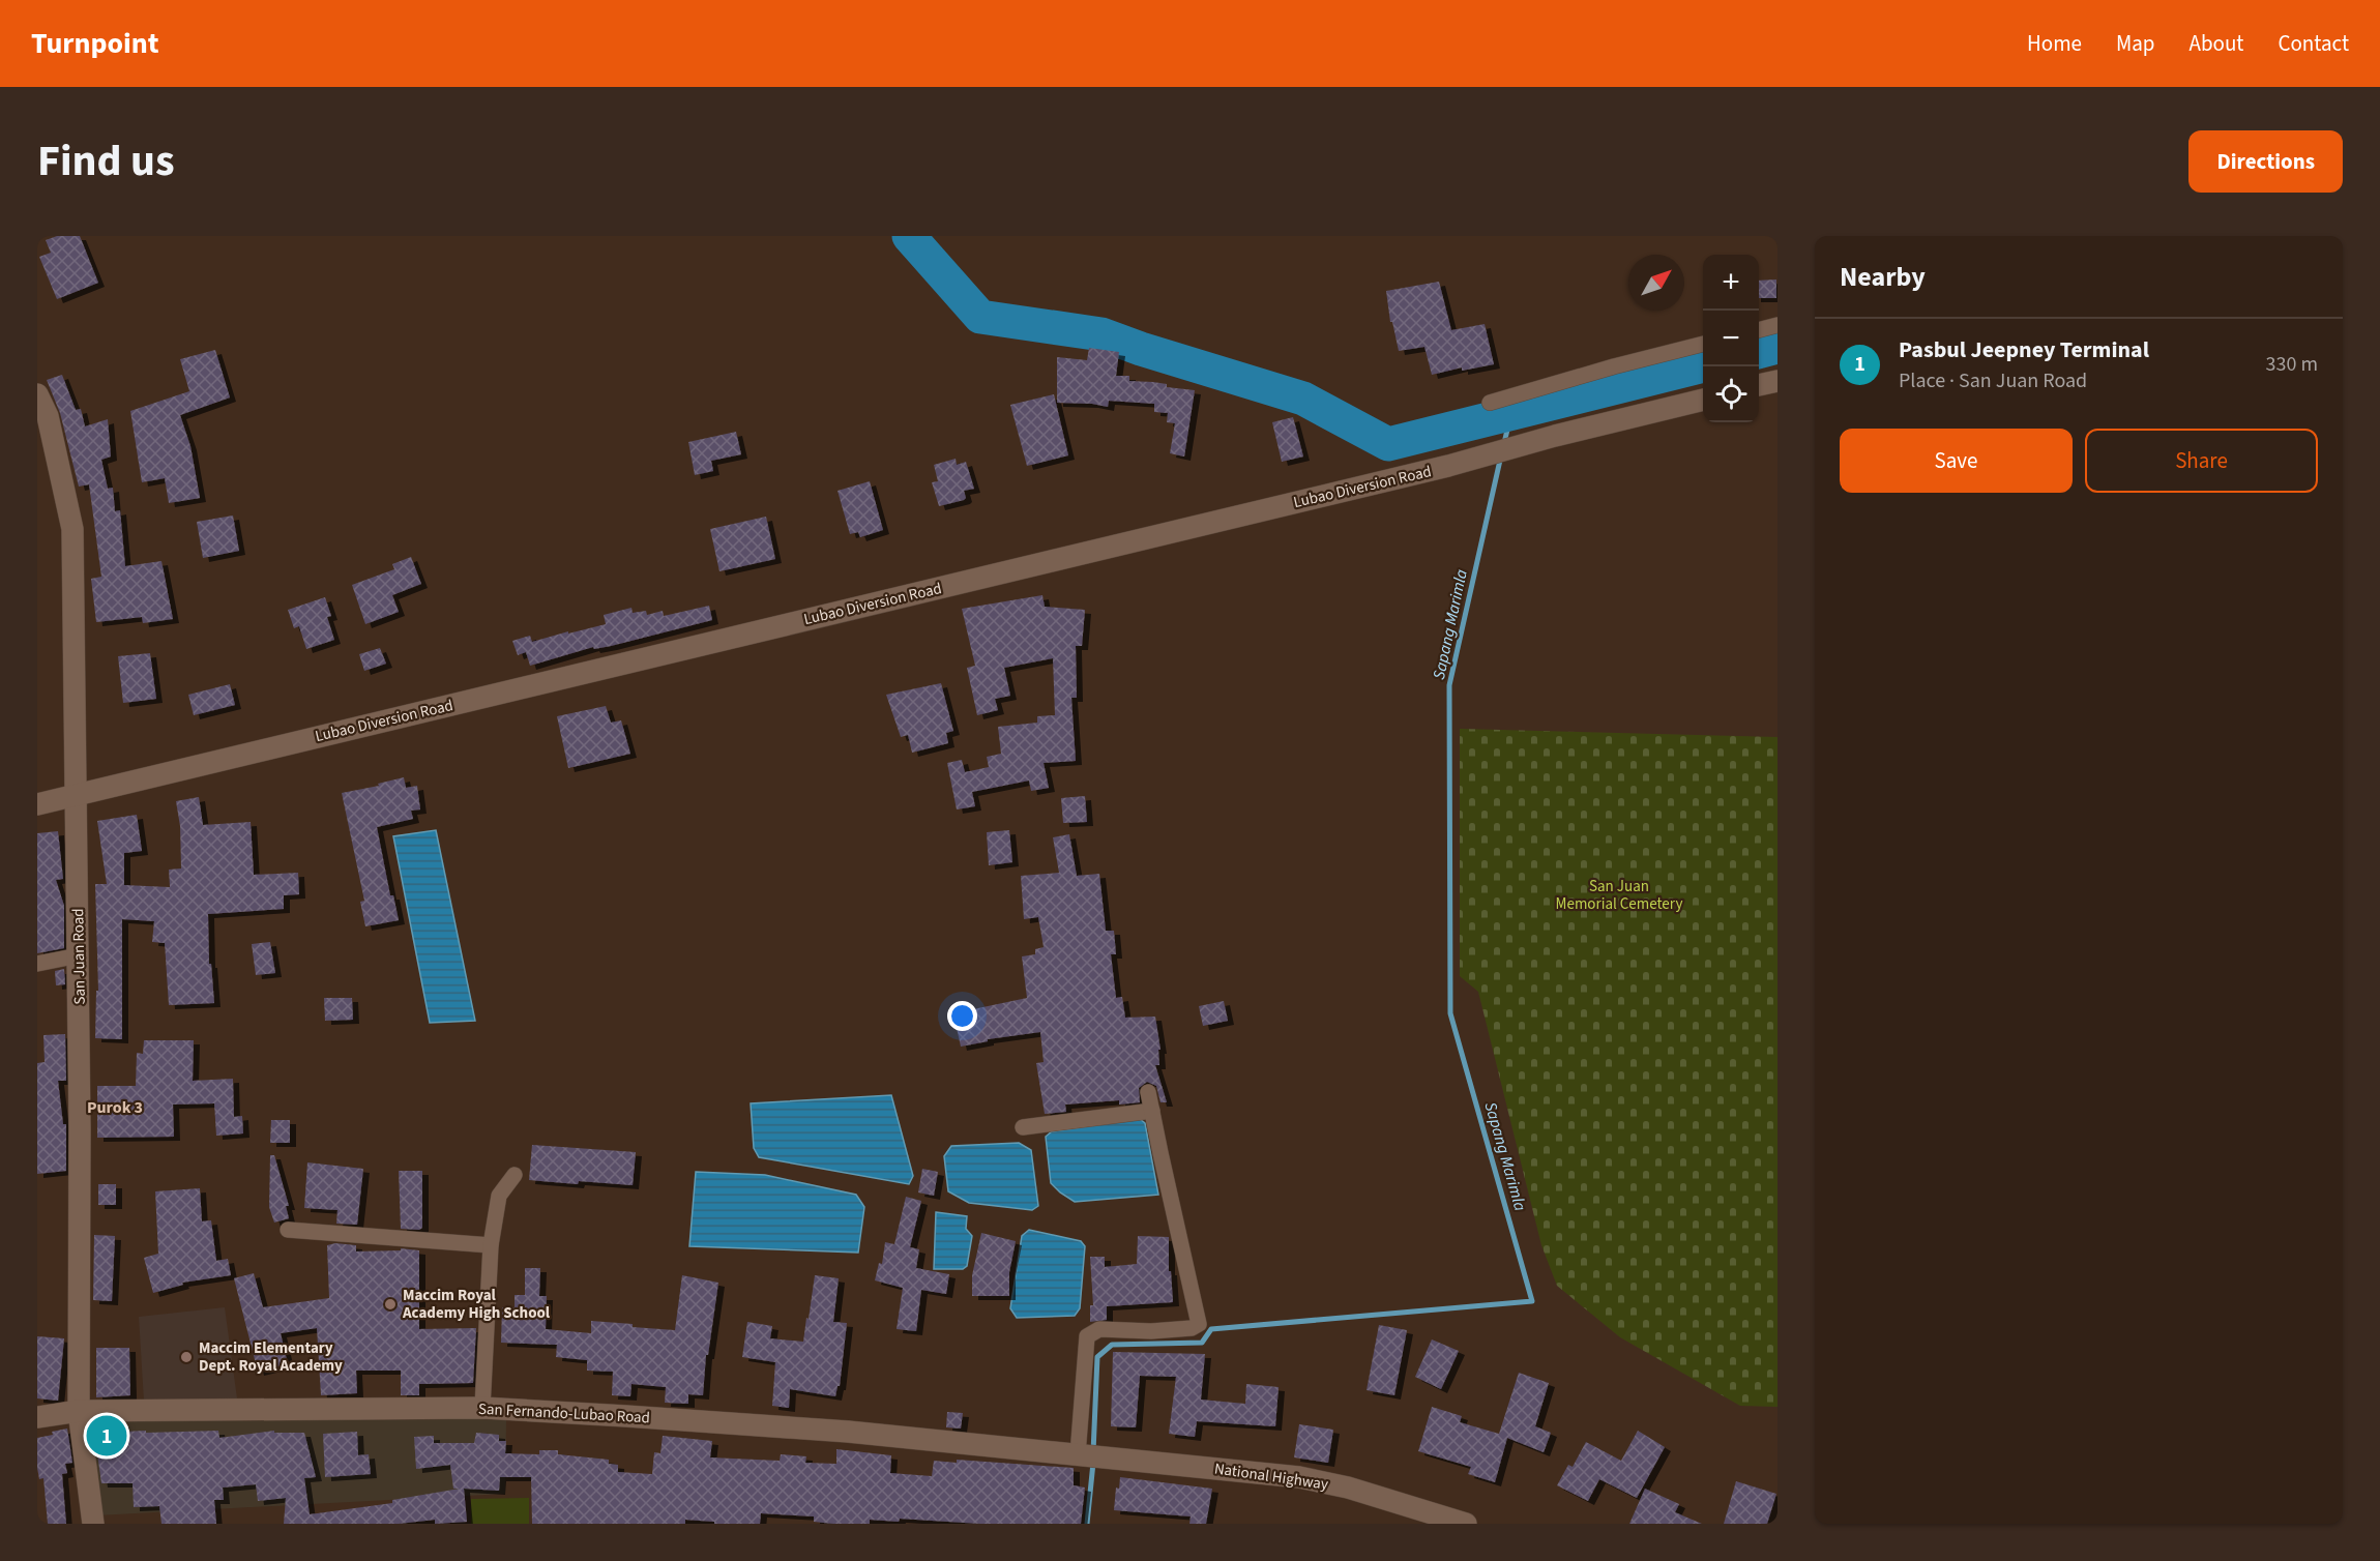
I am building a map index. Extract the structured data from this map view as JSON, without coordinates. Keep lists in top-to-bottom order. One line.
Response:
{"streets":{"street":["Lubao Diversion Road","San Juan Road","San Fernando-Lubao Road","National Highway"]},"crossings":[["Lubao Diversion Road","San Juan Road"],["San Juan Road","San Fernando-Lubao Road"],["San Fernando-Lubao Road","National Highway"]],"districts":["Purok 3"],"water":["Sapang Marimla"],"parks":["San Juan Memorial Cemetery"],"places":["Maccim Royal Academy High School","Maccim Elementary Dept. Royal Academy"],"north":"top right","page":{"header":"Turnpoint","nav":["Home","Map","About","Contact"],"title":"Find us","buttons":["Directions",["Save","Share"]],"heading":"Nearby","map_buttons":["+","−"],"list":[{"mark":"1","name":"Pasbul Jeepney Terminal","note":"Place · San Juan Road","value":"330 m"}],"pins":"1"}}
